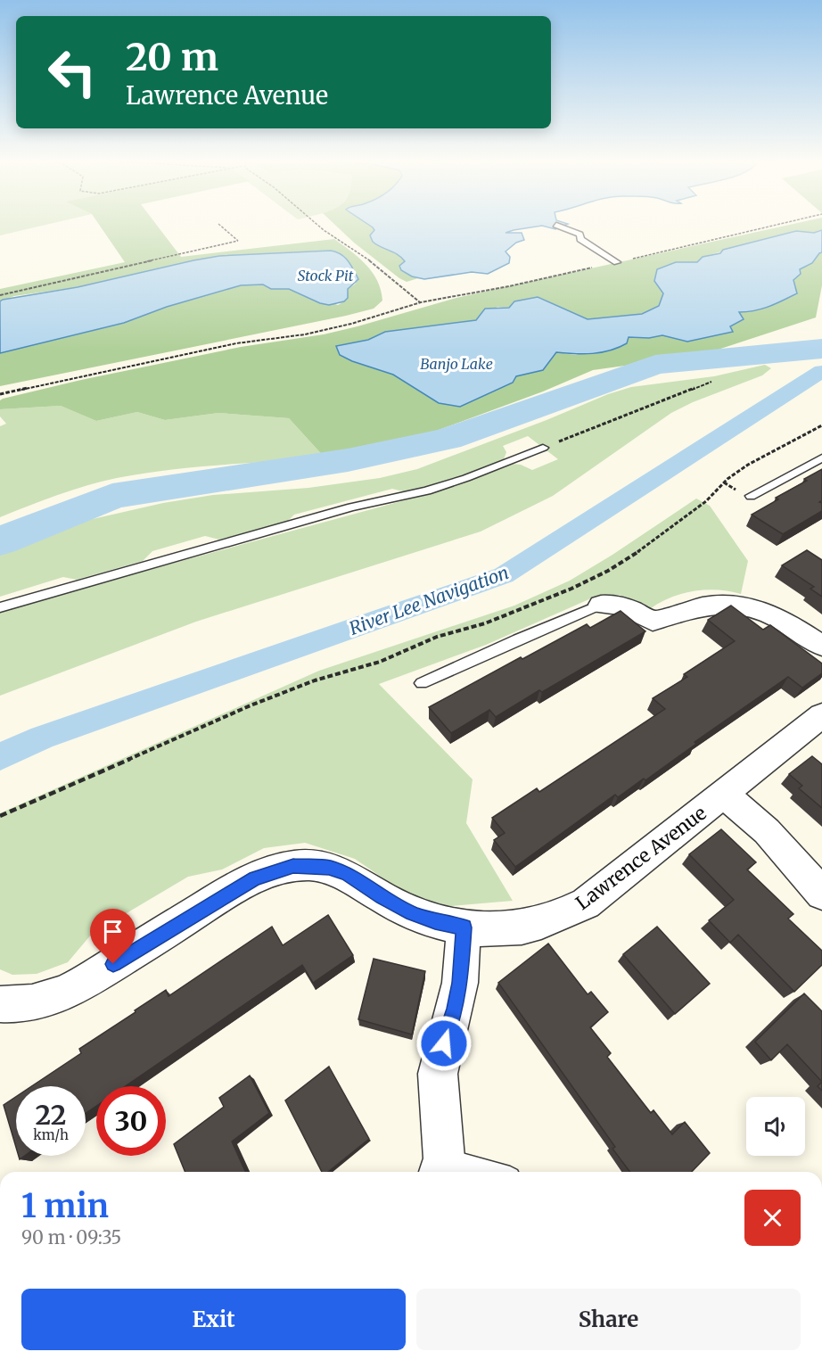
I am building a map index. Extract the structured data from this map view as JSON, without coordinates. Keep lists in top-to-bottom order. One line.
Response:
{"streets":{"street":["Lawrence Avenue"]},"water":["Stock Pit","Banjo Lake","River Lee Navigation"],"page":{"turn":["20 m","Lawrence Avenue"],"speed":"22 km/h","limit":"30","heading":["1 min","90 m · 09:35"],"buttons":["Exit","Share"]}}
